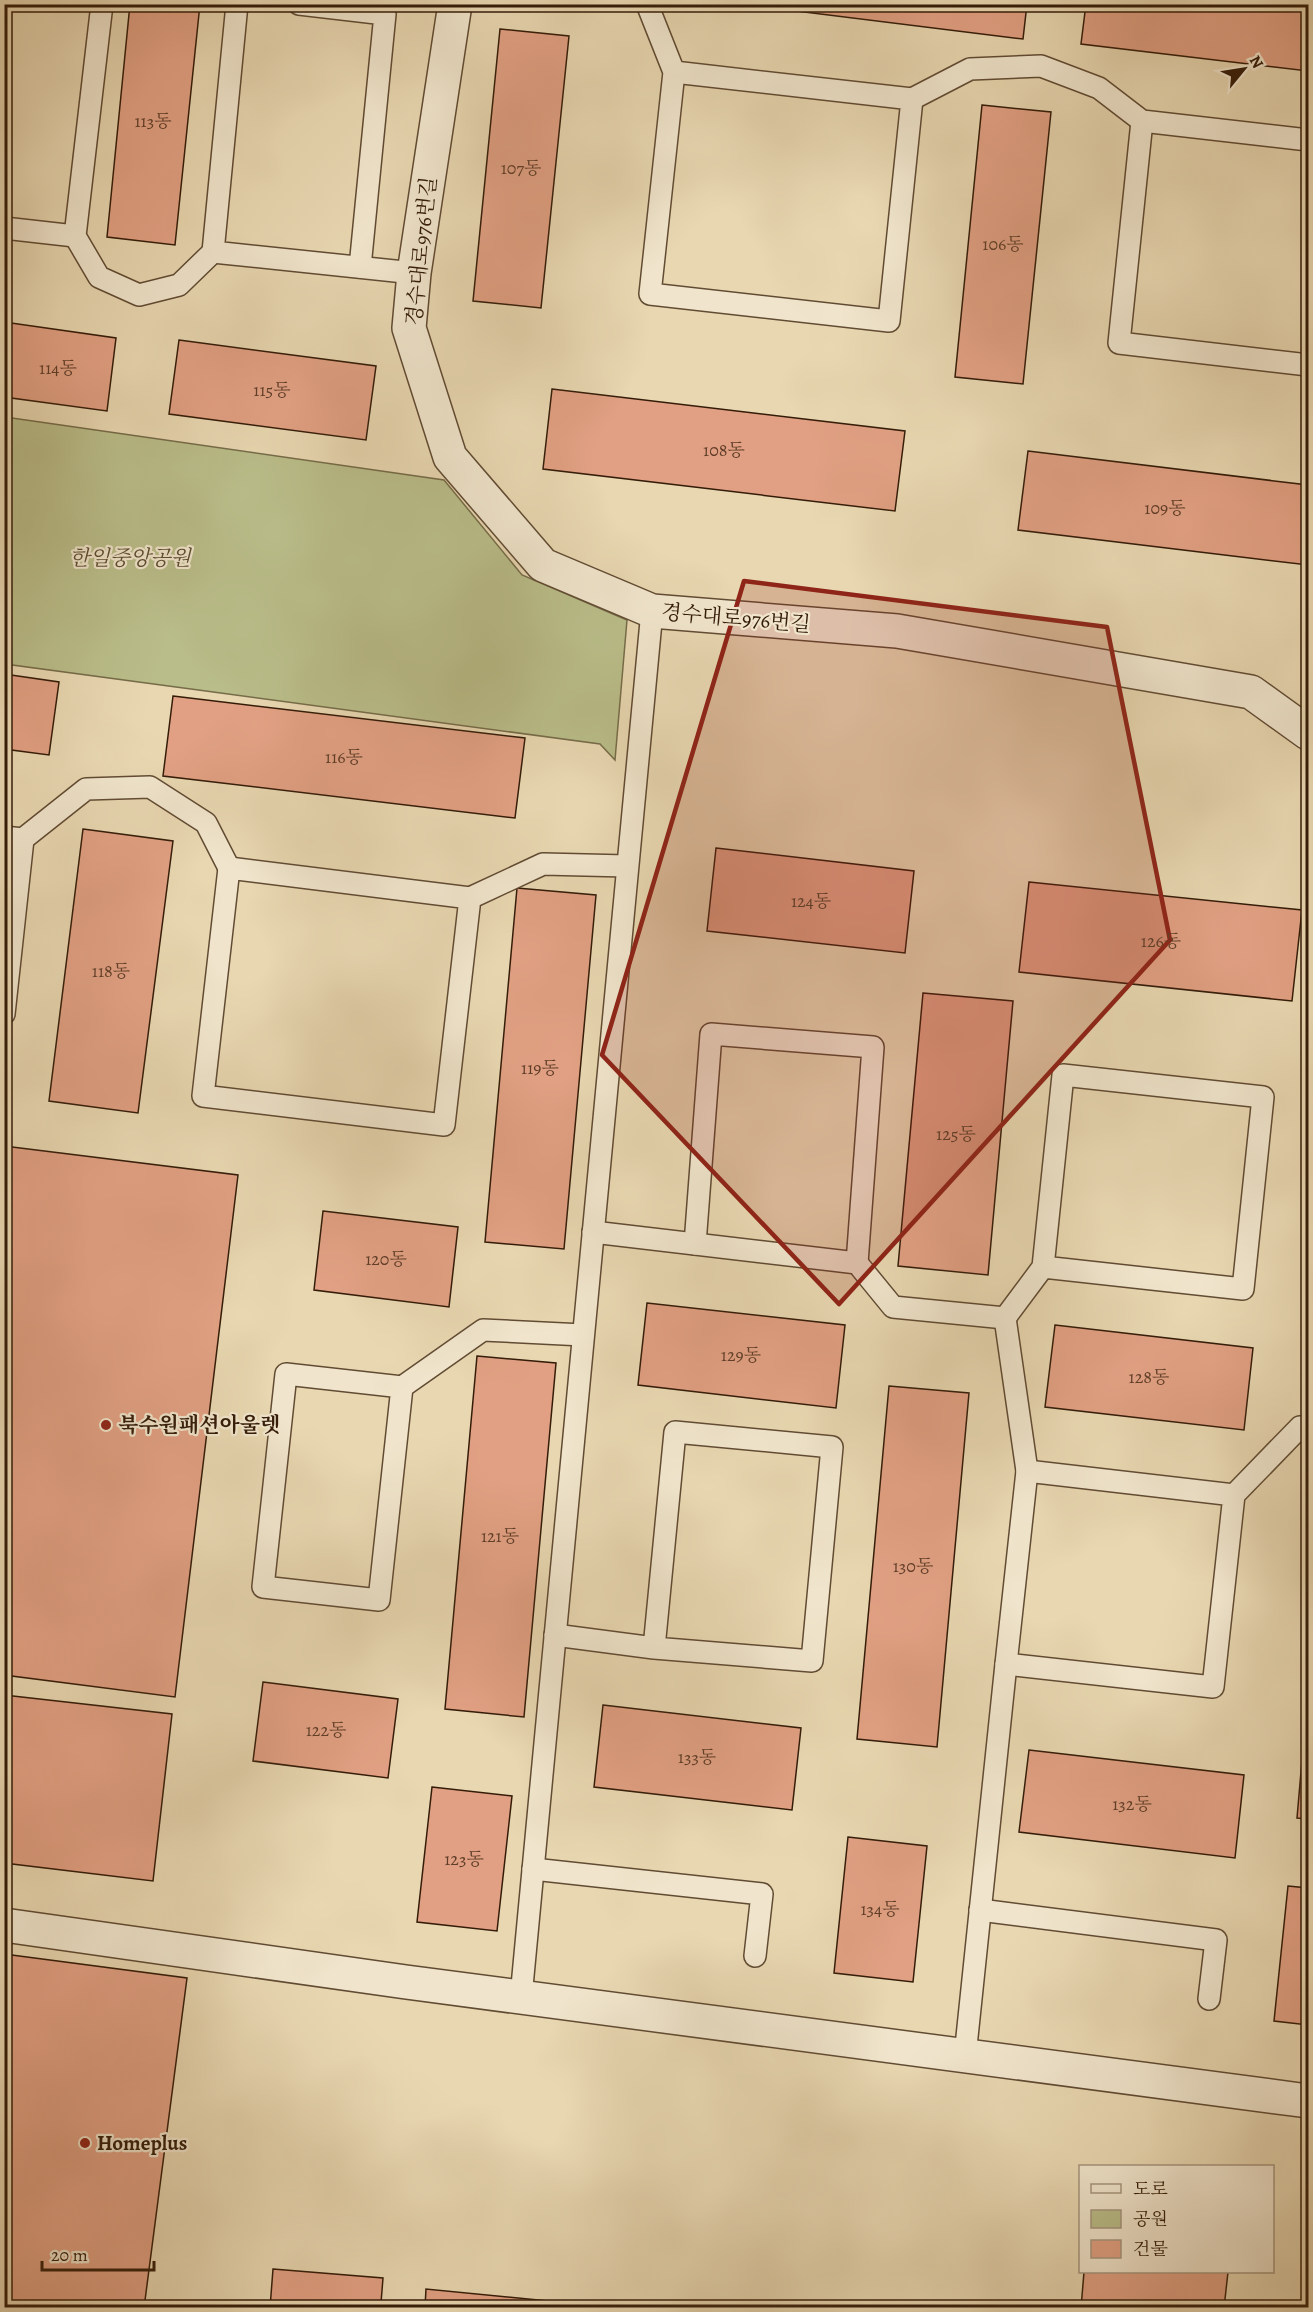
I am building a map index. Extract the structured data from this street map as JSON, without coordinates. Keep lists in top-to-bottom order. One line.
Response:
{"streets":{"street":["경수대로976번길"]},"parks":["한일중앙공원"],"places":["북수원패션아울렛","Homeplus"],"house_numbers":["113동","107동","106동","114동","115동","108동","109동","116동","124동","126동","118동","119동","125동","120동","129동","128동","121동","130동","122동","133동","132동","123동","134동"],"legend":["도로","공원","건물"],"scale_bar":"20 m","north":"top right"}
